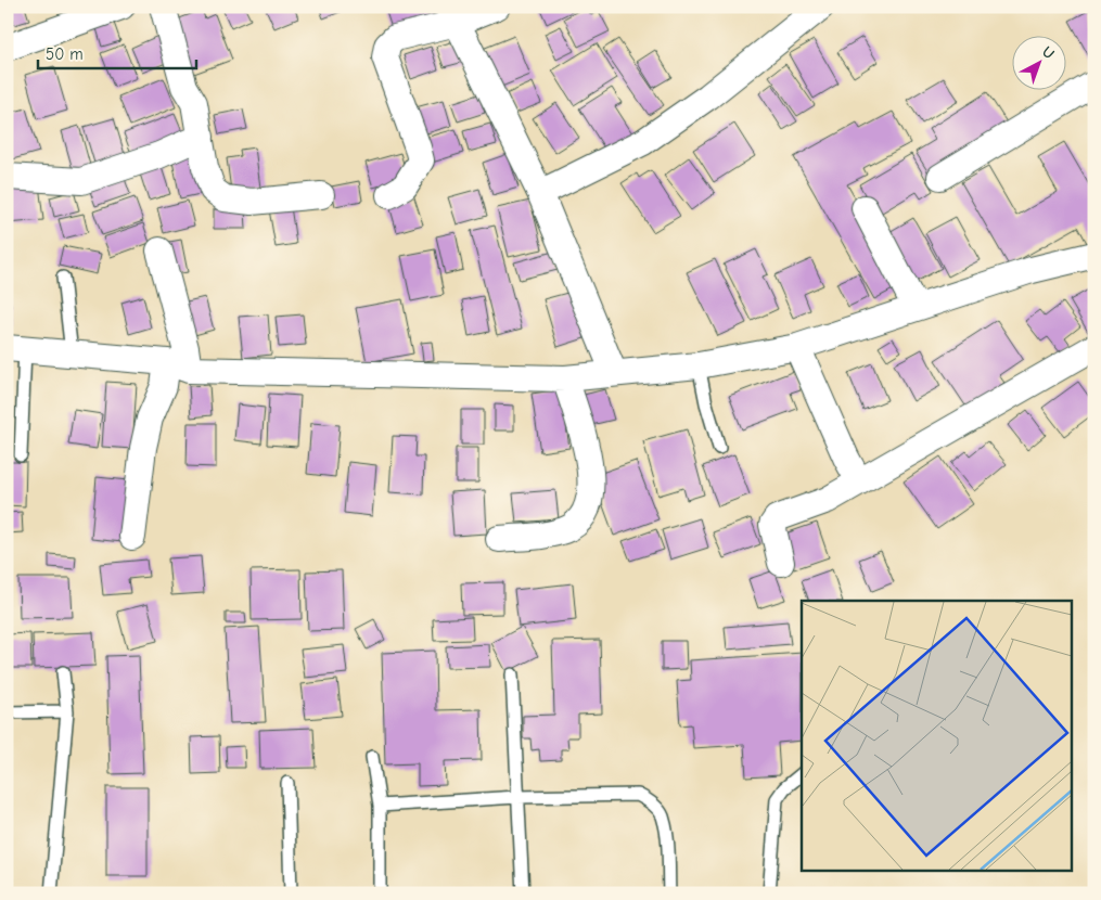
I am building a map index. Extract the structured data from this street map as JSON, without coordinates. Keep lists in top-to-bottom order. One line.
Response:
{"scale_bar":"50 m","north":"top right"}
